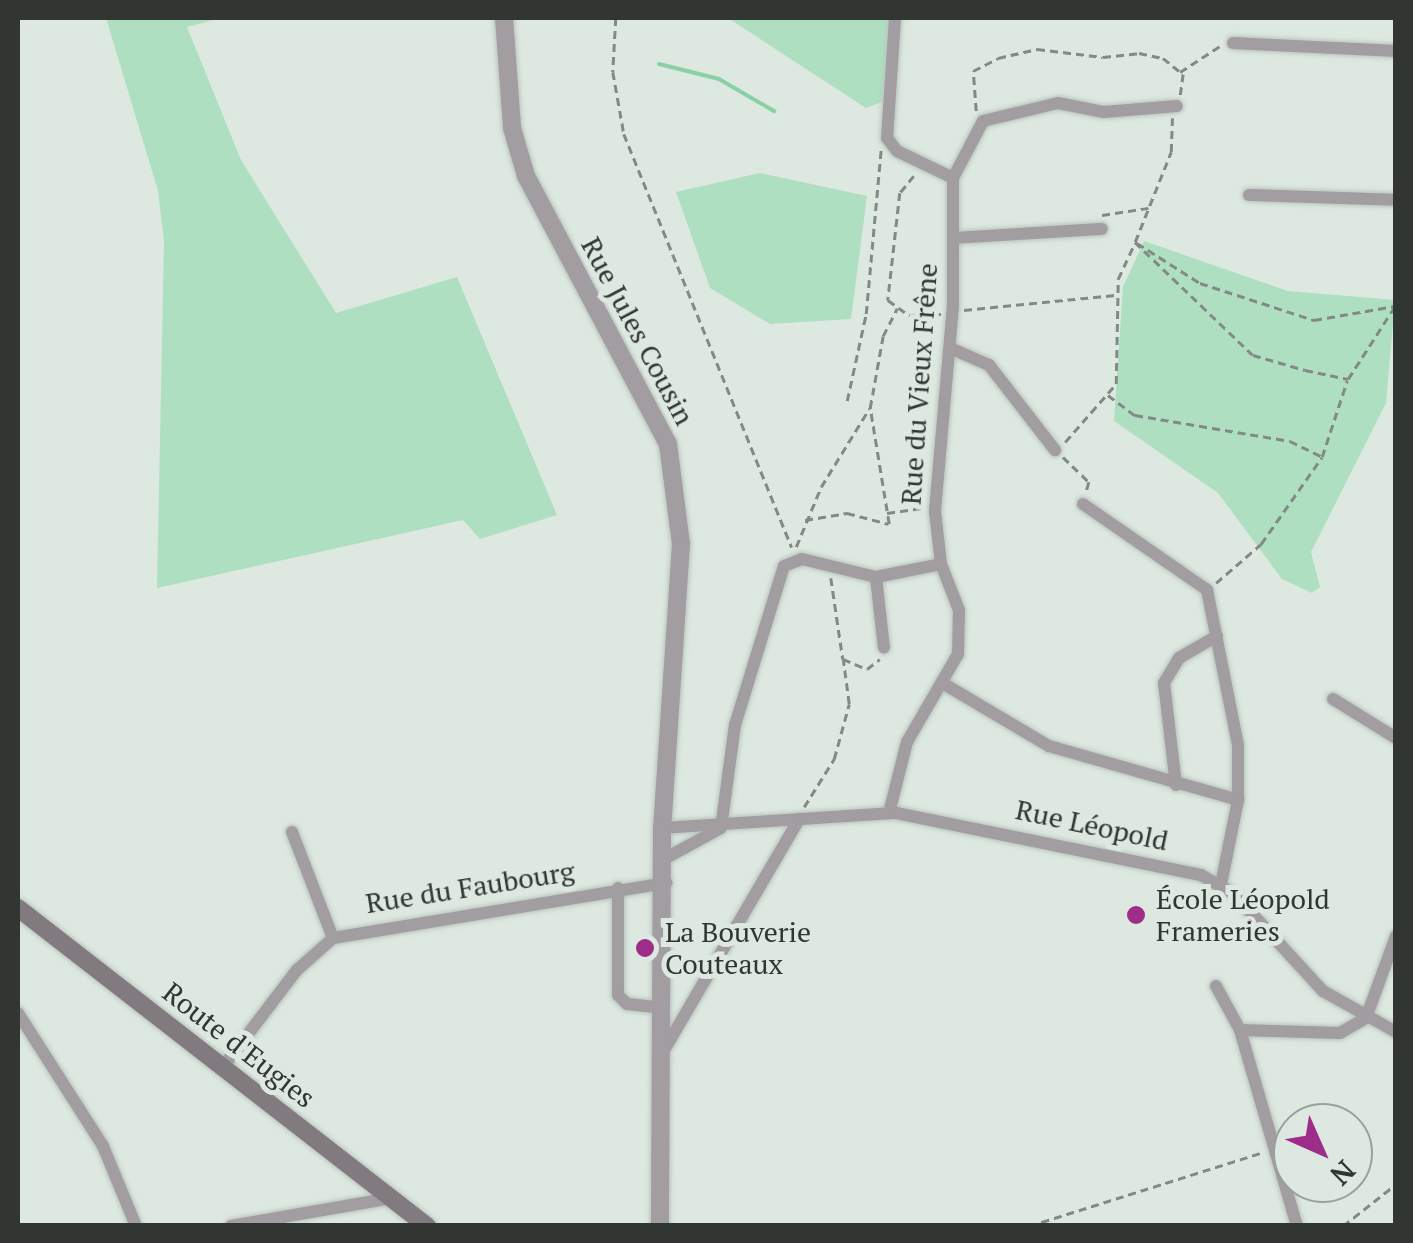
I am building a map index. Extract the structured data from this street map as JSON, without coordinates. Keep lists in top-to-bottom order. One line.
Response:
{"streets":{"main road":["Route d'Eugies"],"street":["Rue Jules Cousin","Rue du Vieux Frêne","Rue Léopold","Rue du Faubourg"]},"crossings":[["Rue Jules Cousin","Rue Léopold"],["Rue Jules Cousin","Rue du Faubourg"],["Rue du Vieux Frêne","Rue Léopold"],["Rue du Faubourg","Route d'Eugies"]],"places":["École Léopold Frameries","La Bouverie Couteaux"],"north":"bottom right"}
